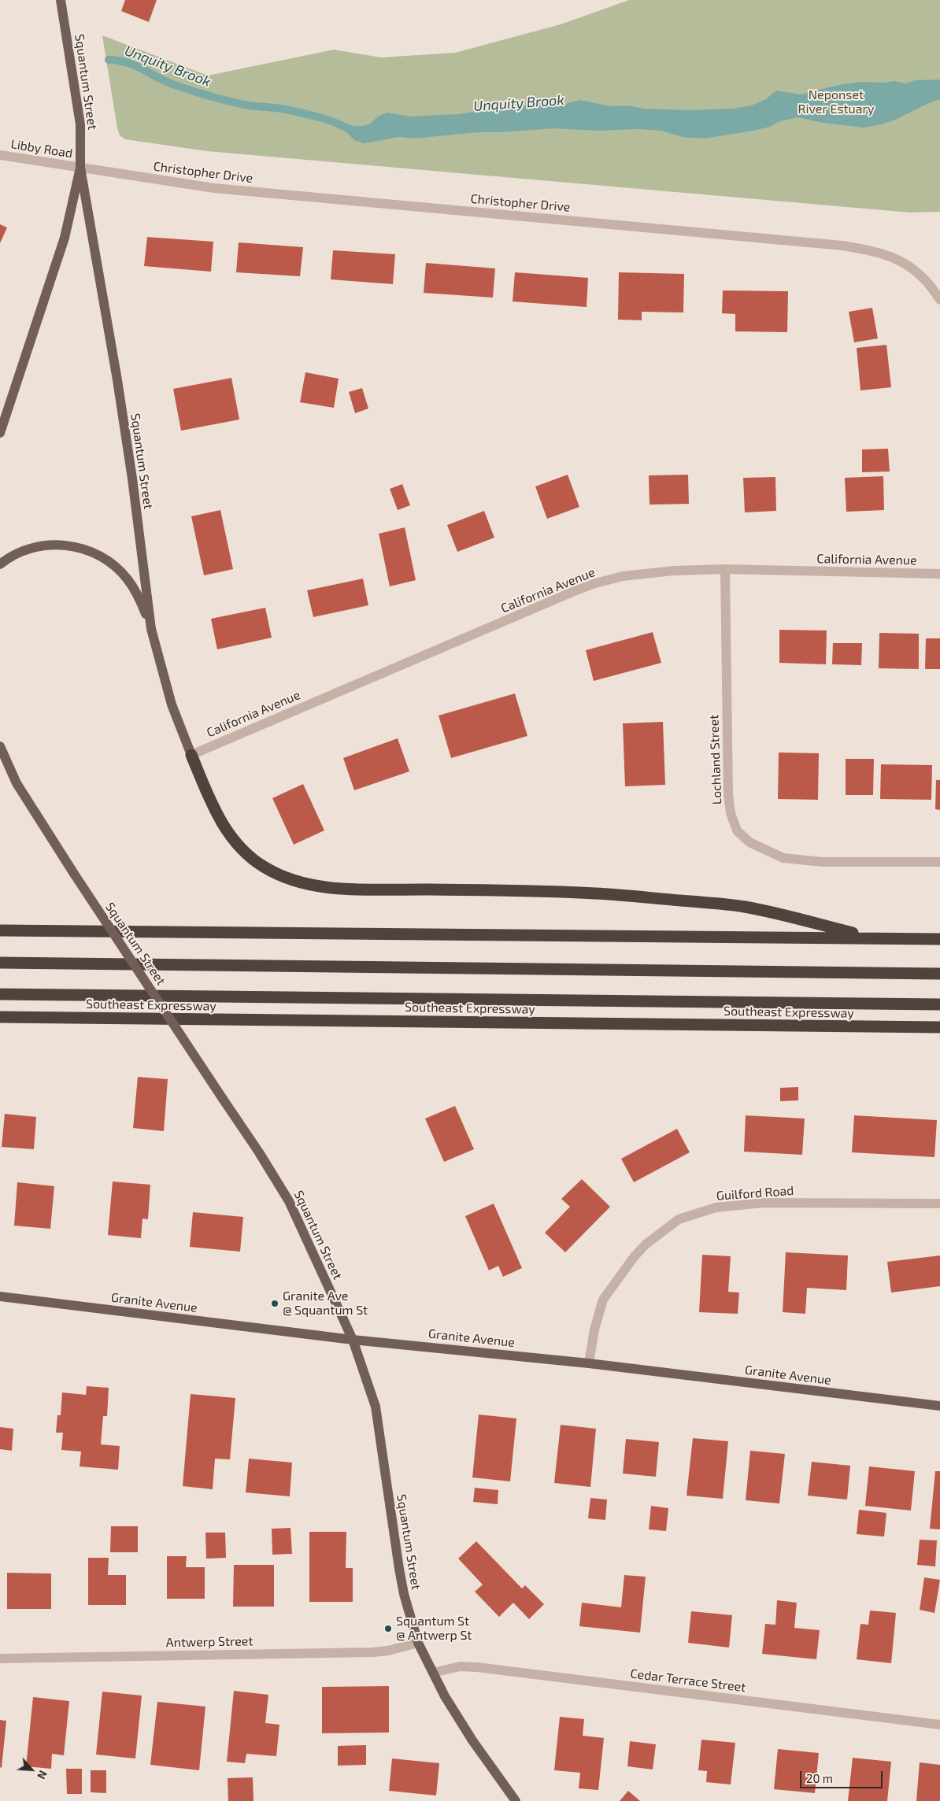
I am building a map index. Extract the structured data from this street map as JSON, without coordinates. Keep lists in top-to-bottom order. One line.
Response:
{"streets":{"highway":["Southeast Expressway"],"main road":["Squantum Street","Granite Avenue"],"street":["Libby Road","Christopher Drive","California Avenue","Lochland Street","Guilford Road","Antwerp Street","Cedar Terrace Street"]},"crossings":[["Squantum Street","Libby Road"],["Squantum Street","Christopher Drive"],["Squantum Street","California Avenue"],["Squantum Street","Granite Avenue"],["Squantum Street","Antwerp Street"],["Squantum Street","Cedar Terrace Street"],["Libby Road","Christopher Drive"],["California Avenue","Lochland Street"],["Guilford Road","Granite Avenue"]],"water":["Unquity Brook"],"parks":["Neponset River Estuary"],"places":["Granite Ave @ Squantum St","Squantum St @ Antwerp St"],"scale_bar":"20 m","north":"bottom right"}
